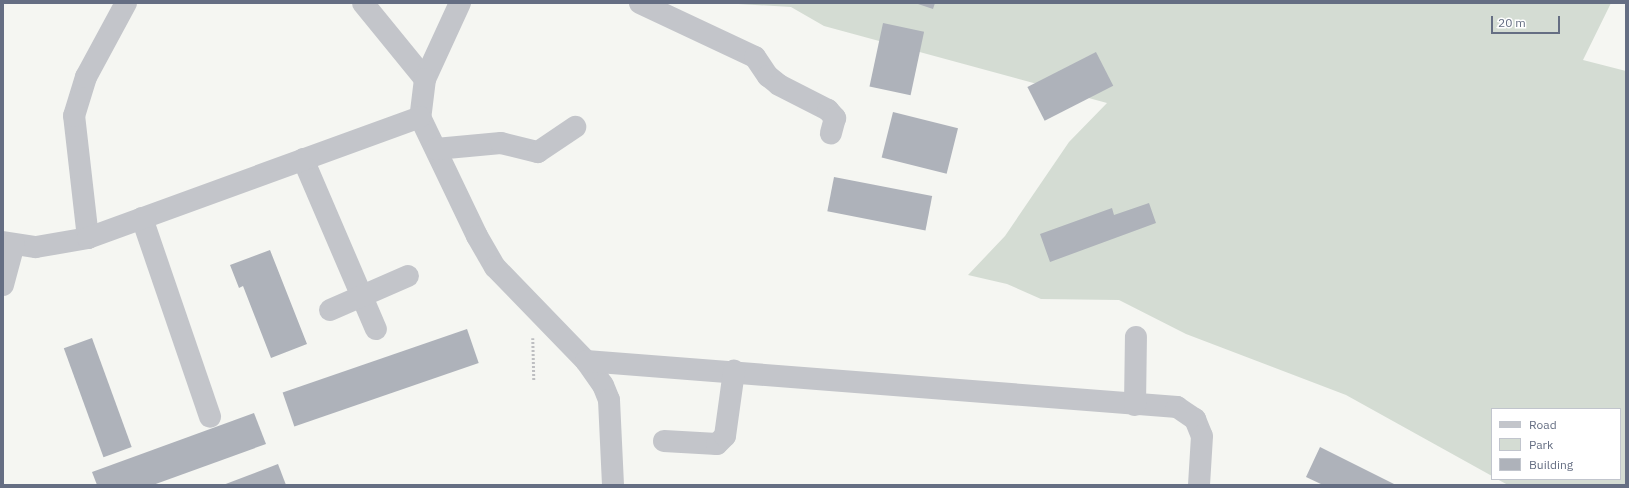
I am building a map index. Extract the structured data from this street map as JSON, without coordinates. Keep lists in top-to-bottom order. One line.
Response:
{"legend":["Road","Park","Building"],"scale_bar":"20 m"}
